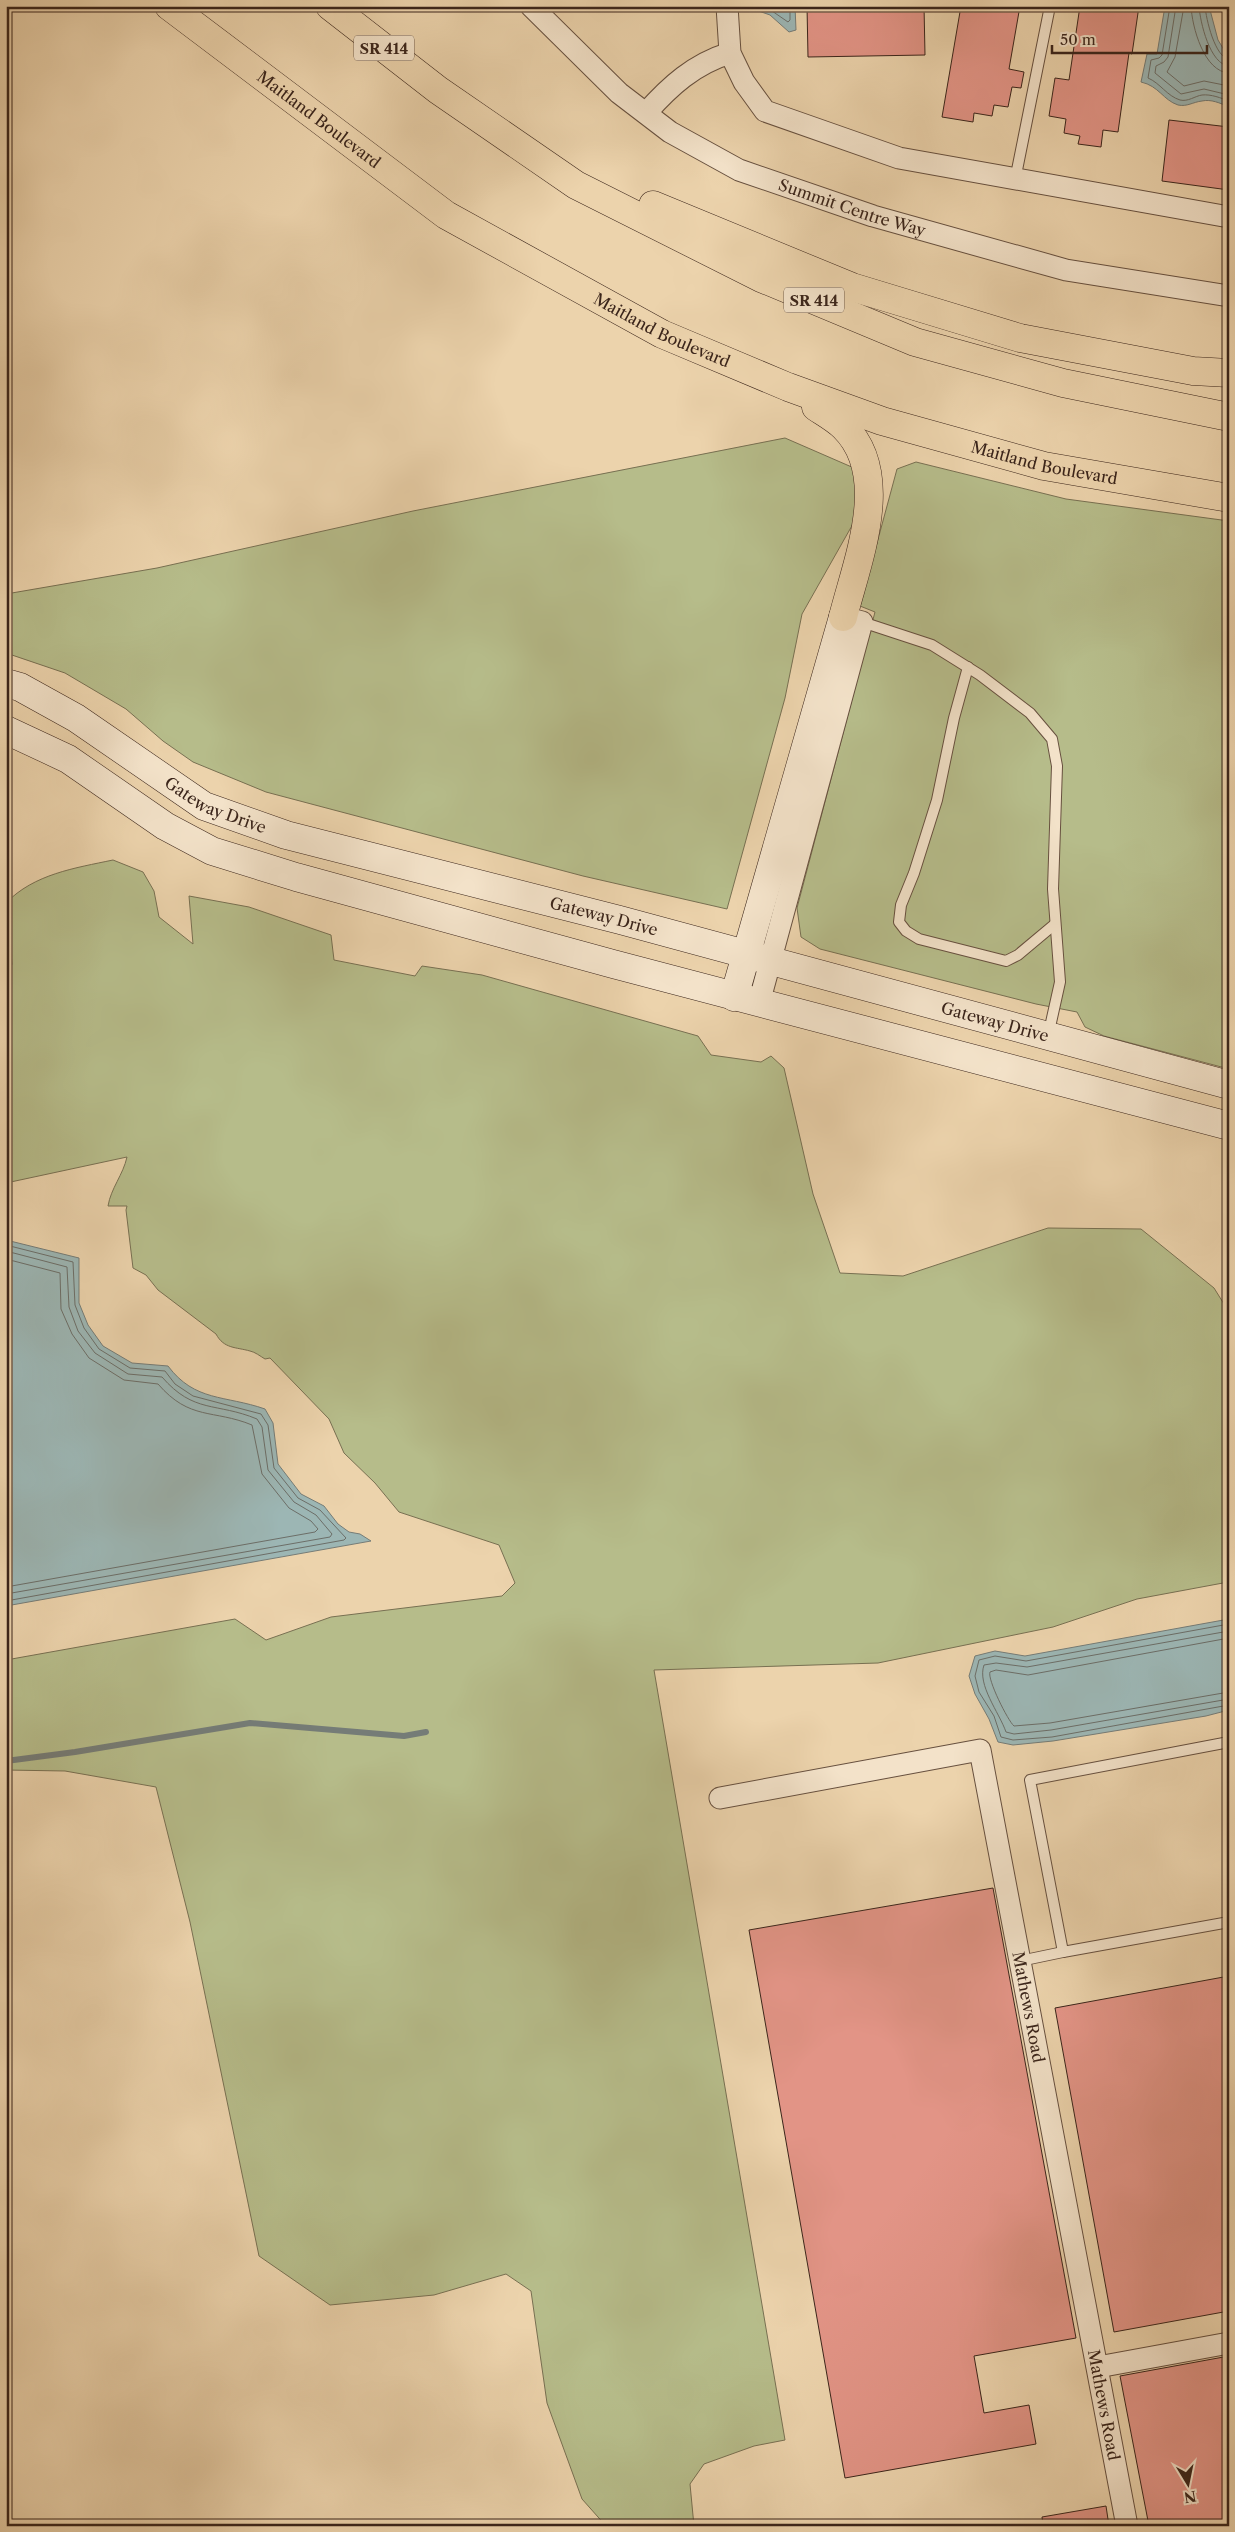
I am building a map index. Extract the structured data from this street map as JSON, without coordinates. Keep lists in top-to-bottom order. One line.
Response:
{"streets":{"highway":["SR 414","Maitland Boulevard"],"street":["Summit Centre Way","Gateway Drive","Mathews Road"]},"scale_bar":"50 m","north":"bottom"}
